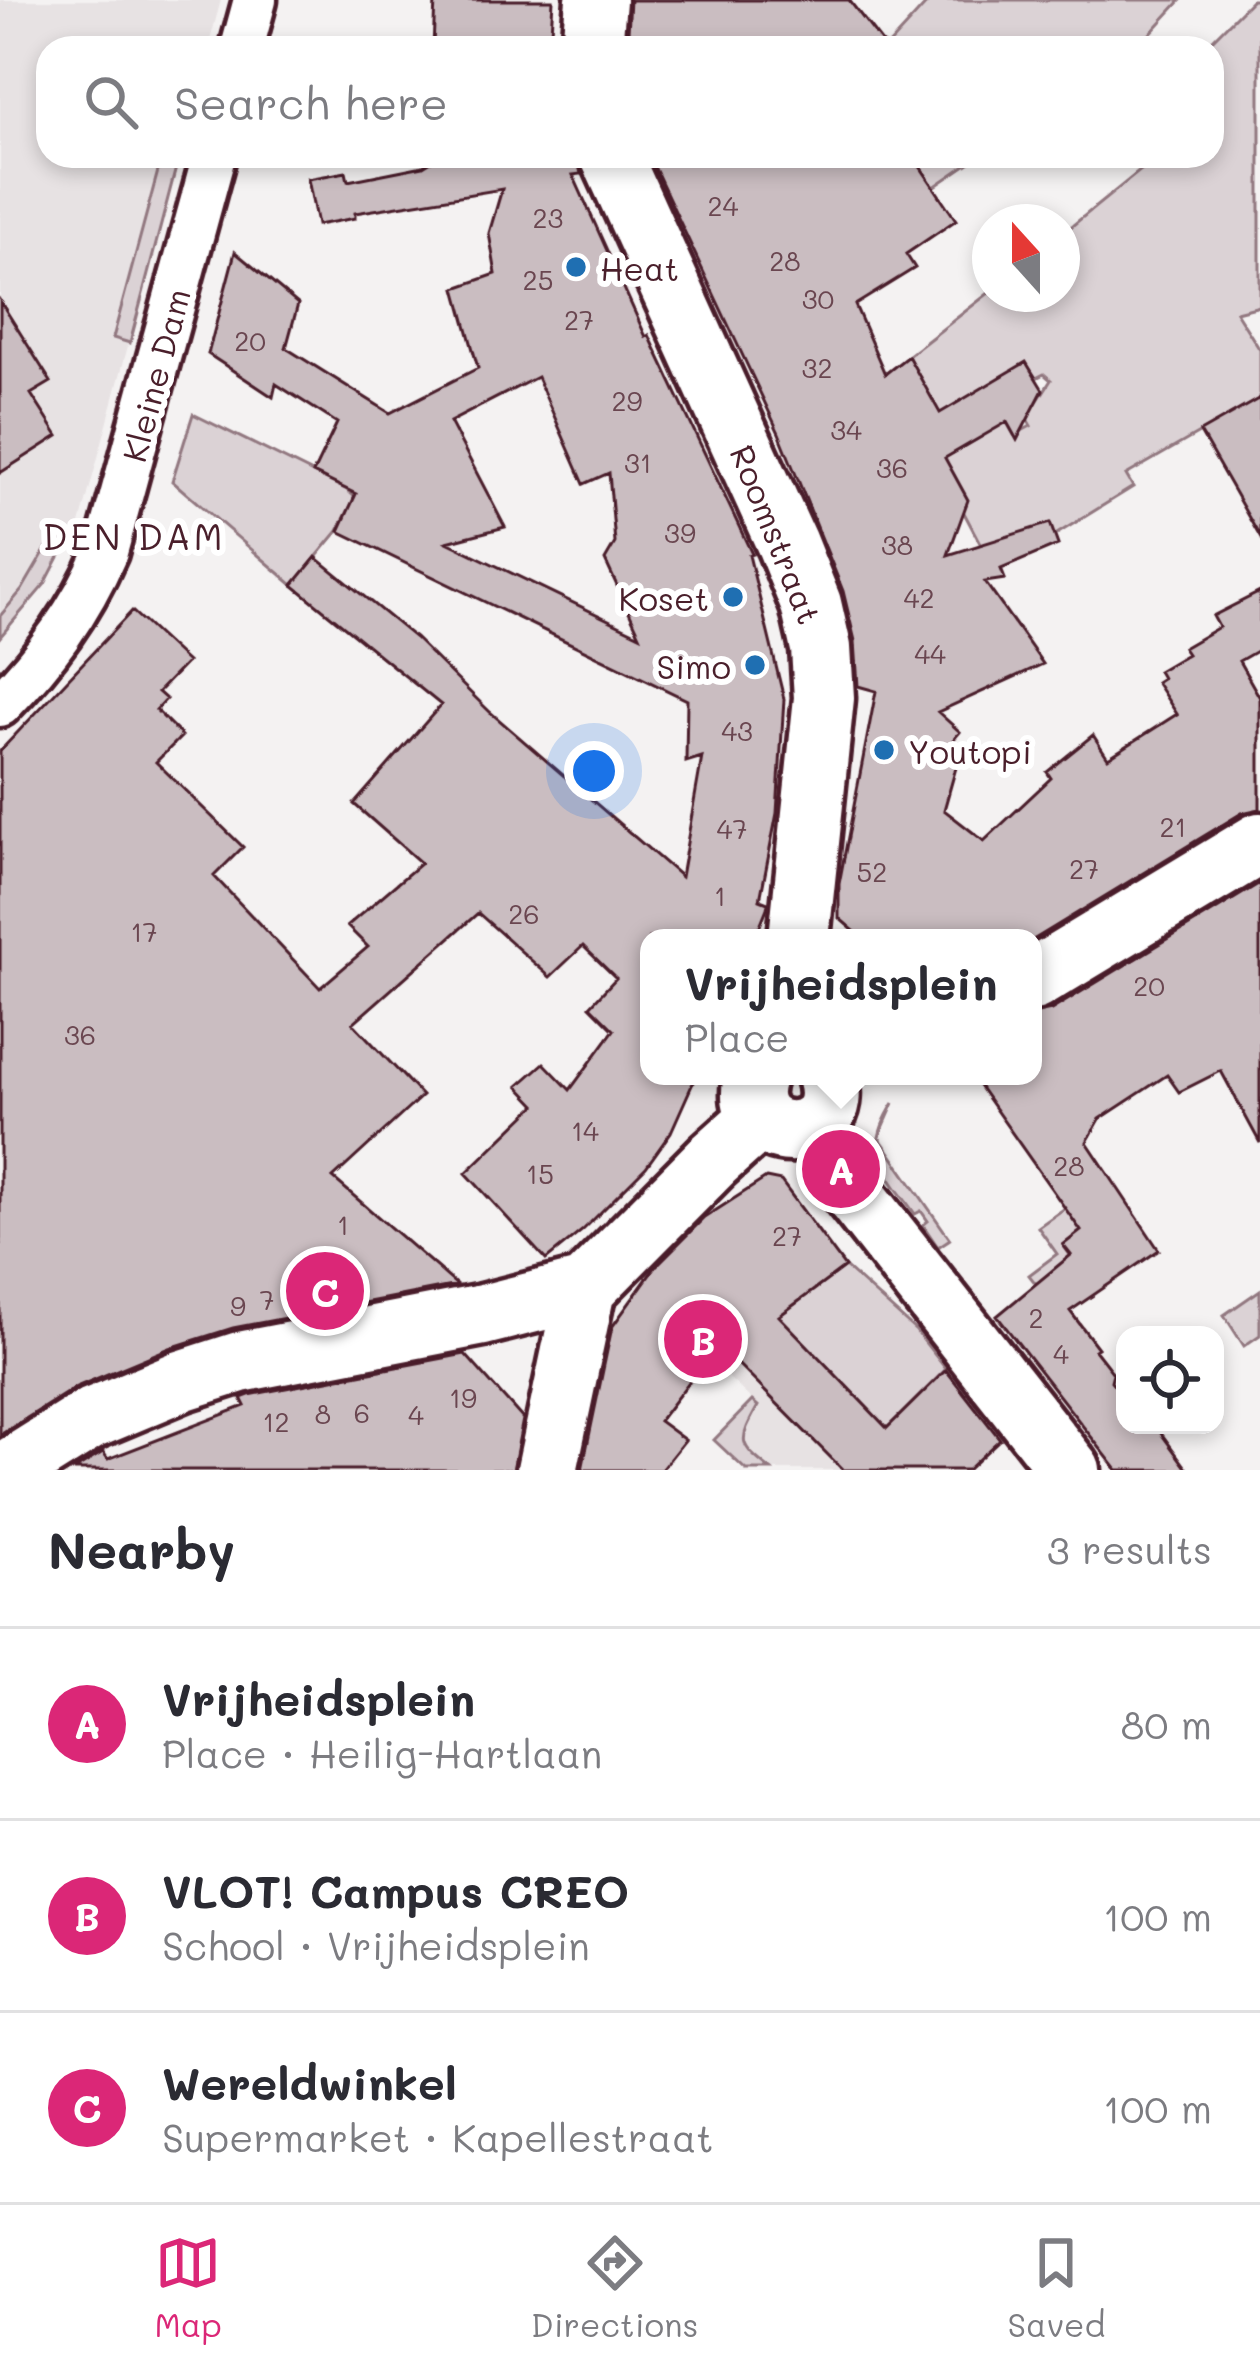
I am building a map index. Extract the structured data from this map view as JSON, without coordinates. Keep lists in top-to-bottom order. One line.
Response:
{"streets":{"street":["Kleine Dam","Roomstraat"]},"districts":["DEN DAM"],"places":["Heat","Koset","Simo","Youtopi"],"house_numbers":["24","23","28","25","30","27","20","32","29","34","31","36","39","38","42","44","43","21","47","27","52","1","26","17","20","36","14","28","15","1","27","7","9","2","4","19","6","8","4","12"],"north":"top","page":{"search":"Search here","popup":["Vrijheidsplein","Place"],"pins":["A","C","B"],"heading":["Nearby","3 results"],"list":[{"mark":"A","name":"Vrijheidsplein","note":"Place · Heilig-Hartlaan","value":"80 m"},{"mark":"B","name":"VLOT! Campus CREO","note":"School · Vrijheidsplein","value":"100 m"},{"mark":"C","name":"Wereldwinkel","note":"Supermarket · Kapellestraat","value":"100 m"}],"nav":["Map","Directions","Saved"]}}
